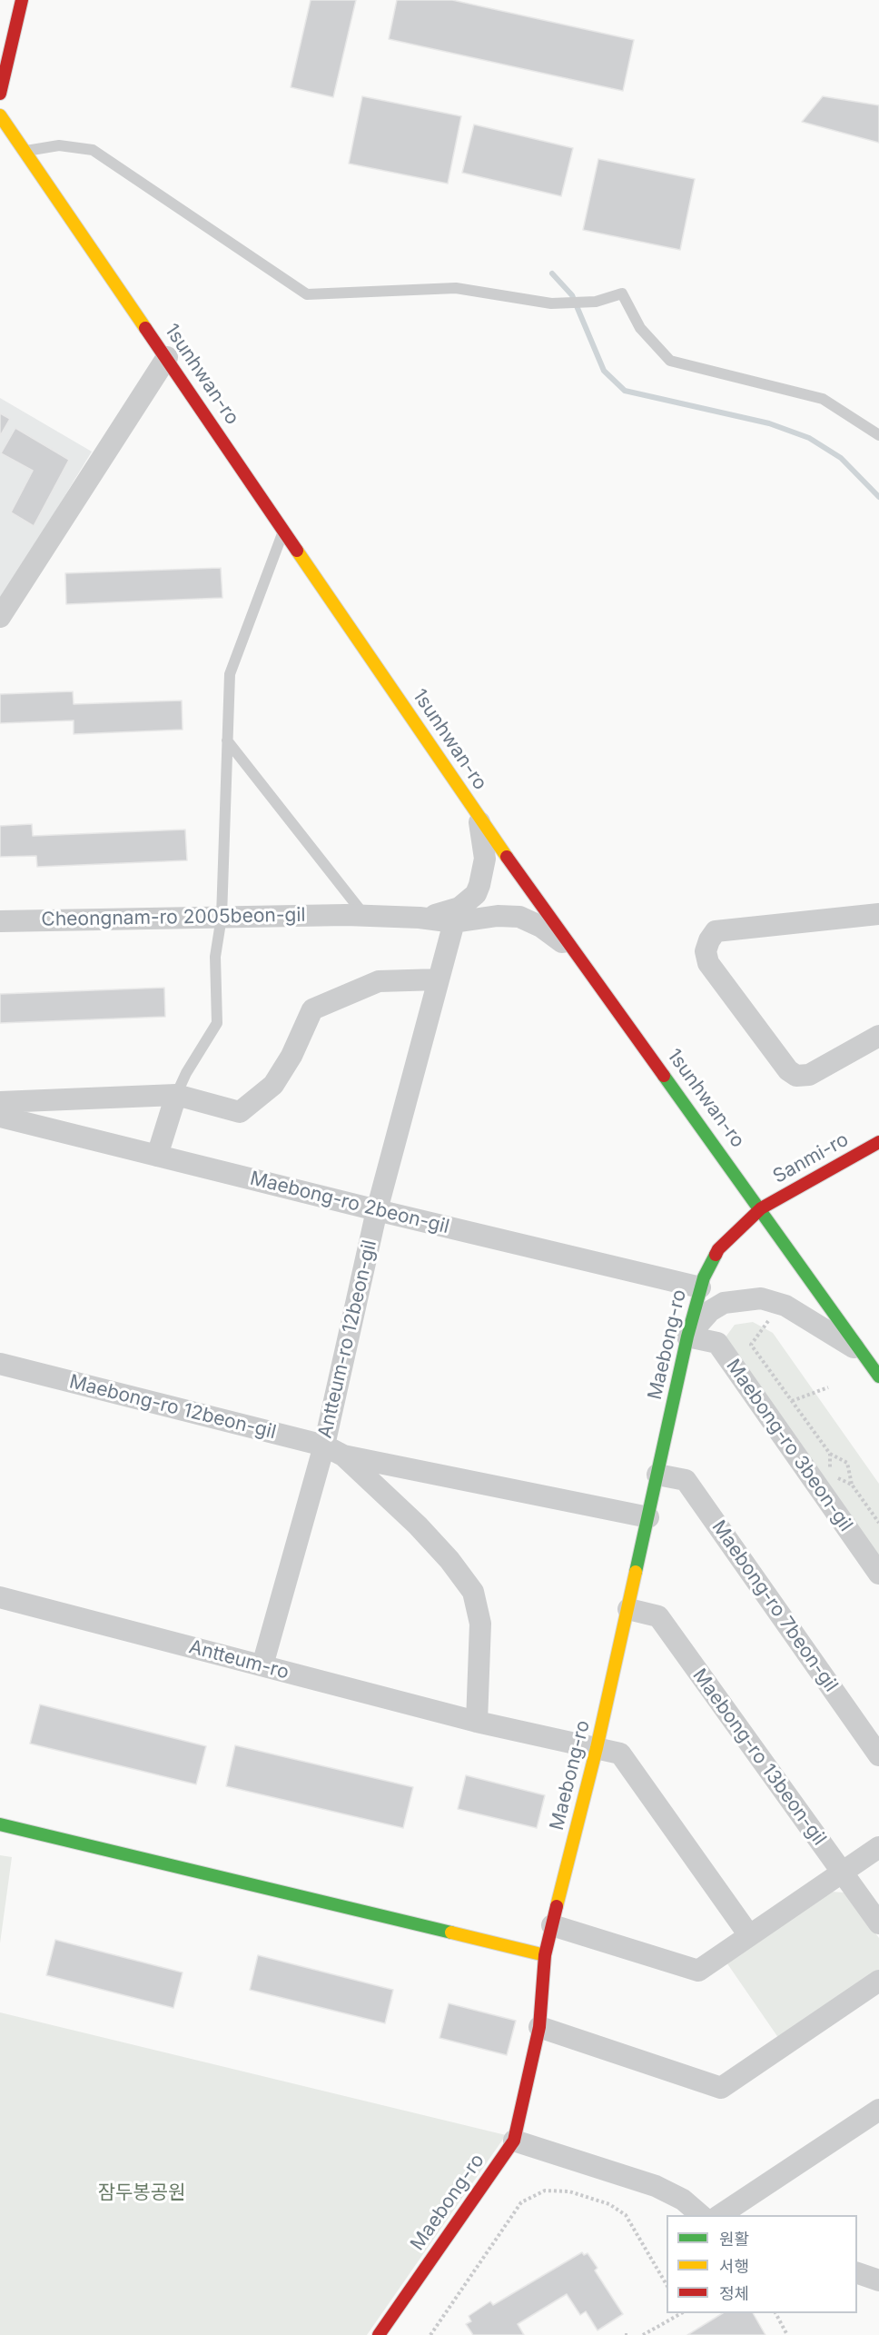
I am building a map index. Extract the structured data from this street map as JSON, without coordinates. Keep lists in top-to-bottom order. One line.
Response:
{"streets":{"street":["1sunhwan-ro","Cheongnam-ro 2005beon-gil","Sanmi-ro","Maebong-ro 2beon-gil","Antteum-ro 12beon-gil","Maebong-ro","Maebong-ro 12beon-gil","Maebong-ro 3beon-gil","Maebong-ro 7beon-gil","Antteum-ro","Maebong-ro 13beon-gil"]},"crossings":[["1sunhwan-ro","Sanmi-ro"],["1sunhwan-ro","Maebong-ro"],["Sanmi-ro","Maebong-ro"],["Maebong-ro 2beon-gil","Antteum-ro 12beon-gil"],["Maebong-ro 2beon-gil","Maebong-ro"],["Antteum-ro 12beon-gil","Maebong-ro 12beon-gil"],["Antteum-ro 12beon-gil","Antteum-ro"],["Maebong-ro","Maebong-ro 12beon-gil"],["Maebong-ro","Maebong-ro 3beon-gil"],["Maebong-ro","Maebong-ro 7beon-gil"],["Maebong-ro","Antteum-ro"],["Maebong-ro","Maebong-ro 13beon-gil"],["Maebong-ro 12beon-gil","Antteum-ro"]],"parks":["잠두봉공원"],"legend":["원활","서행","정체"]}
